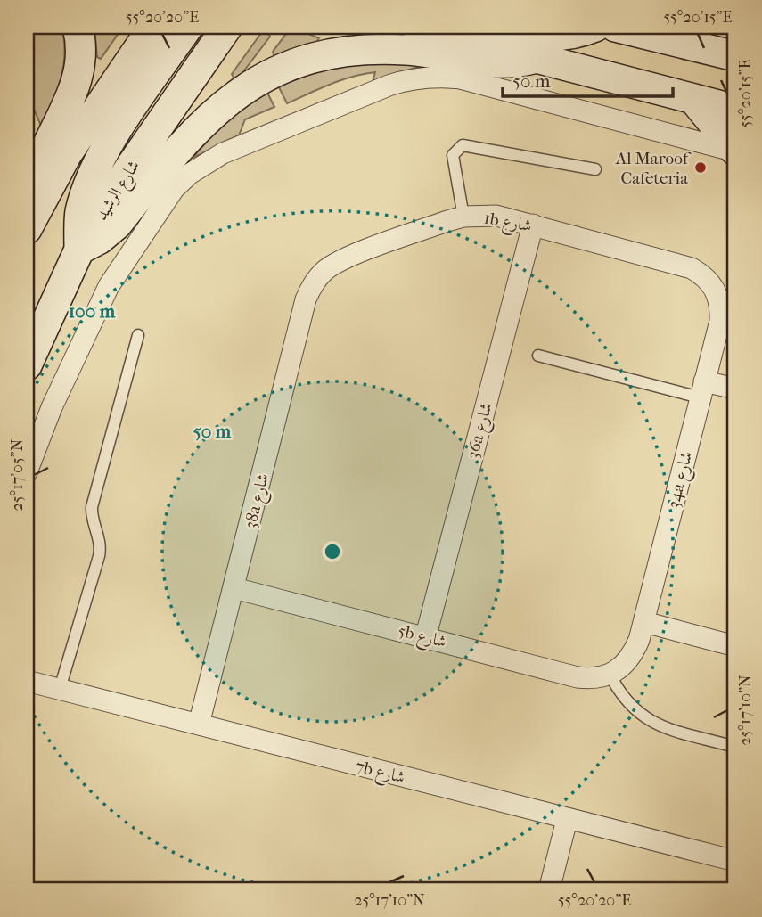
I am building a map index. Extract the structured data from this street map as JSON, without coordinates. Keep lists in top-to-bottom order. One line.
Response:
{"streets":{"main road":["شارع الرشيد"],"street":["1b شارع","36a شارع","34a شارع","38a شارع","5b شارع","7b شارع"]},"crossings":[["1b شارع","36a شارع"],["1b شارع","34a شارع"],["1b شارع","38a شارع"],["36a شارع","5b شارع"],["34a شارع","5b شارع"],["38a شارع","5b شارع"],["38a شارع","7b شارع"]],"places":["Al Maroof Cafeteria"],"scale_bar":"50 m","coordinates":["55°20'20\"E","55°20'15\"E","25°17'05\"N","25°17'10\"N"],"rings":["100 m","50 m"]}
